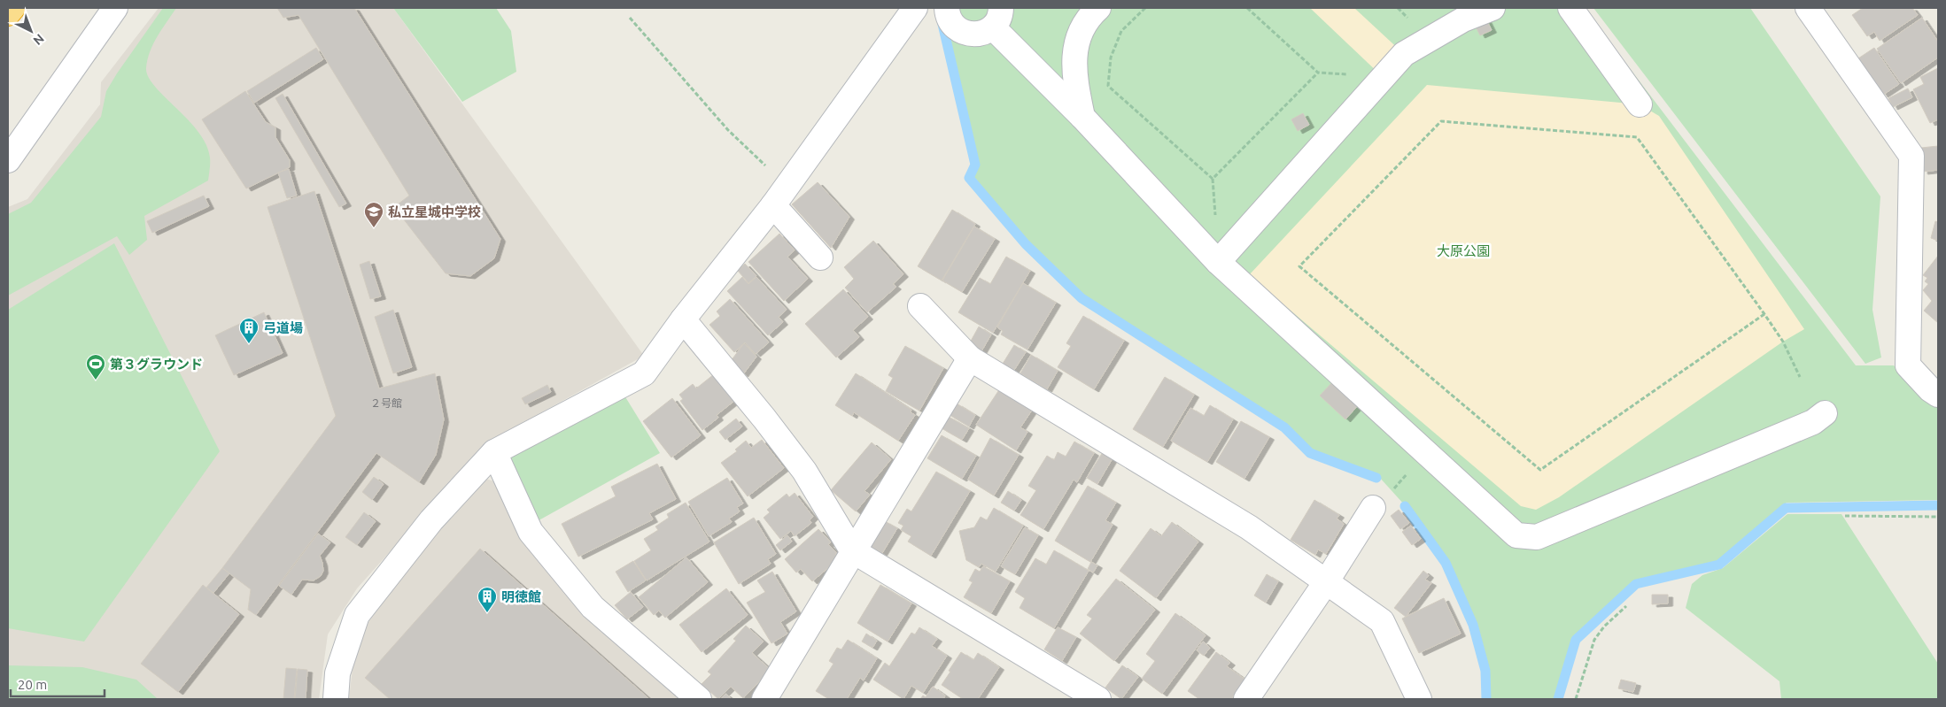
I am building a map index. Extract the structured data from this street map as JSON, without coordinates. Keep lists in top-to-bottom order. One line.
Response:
{"parks":["大原公園"],"places":{"school or university":["私立星城中学校"],"building":["弓道場","明徳館"],"sports":["第３グラウンド"]},"house_numbers":["２号館"],"scale_bar":"20 m","north":"bottom right"}
